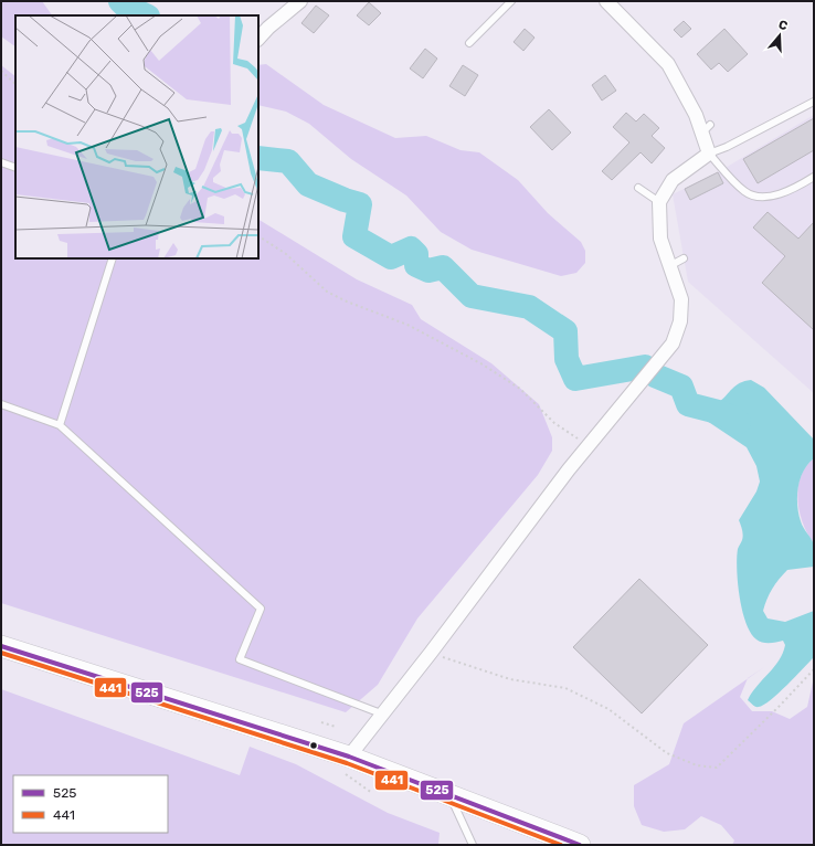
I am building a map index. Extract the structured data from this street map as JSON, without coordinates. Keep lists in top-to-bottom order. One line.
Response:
{"lines":["transit line 525","transit line 441"],"legend":["525","441"],"north":"top"}
